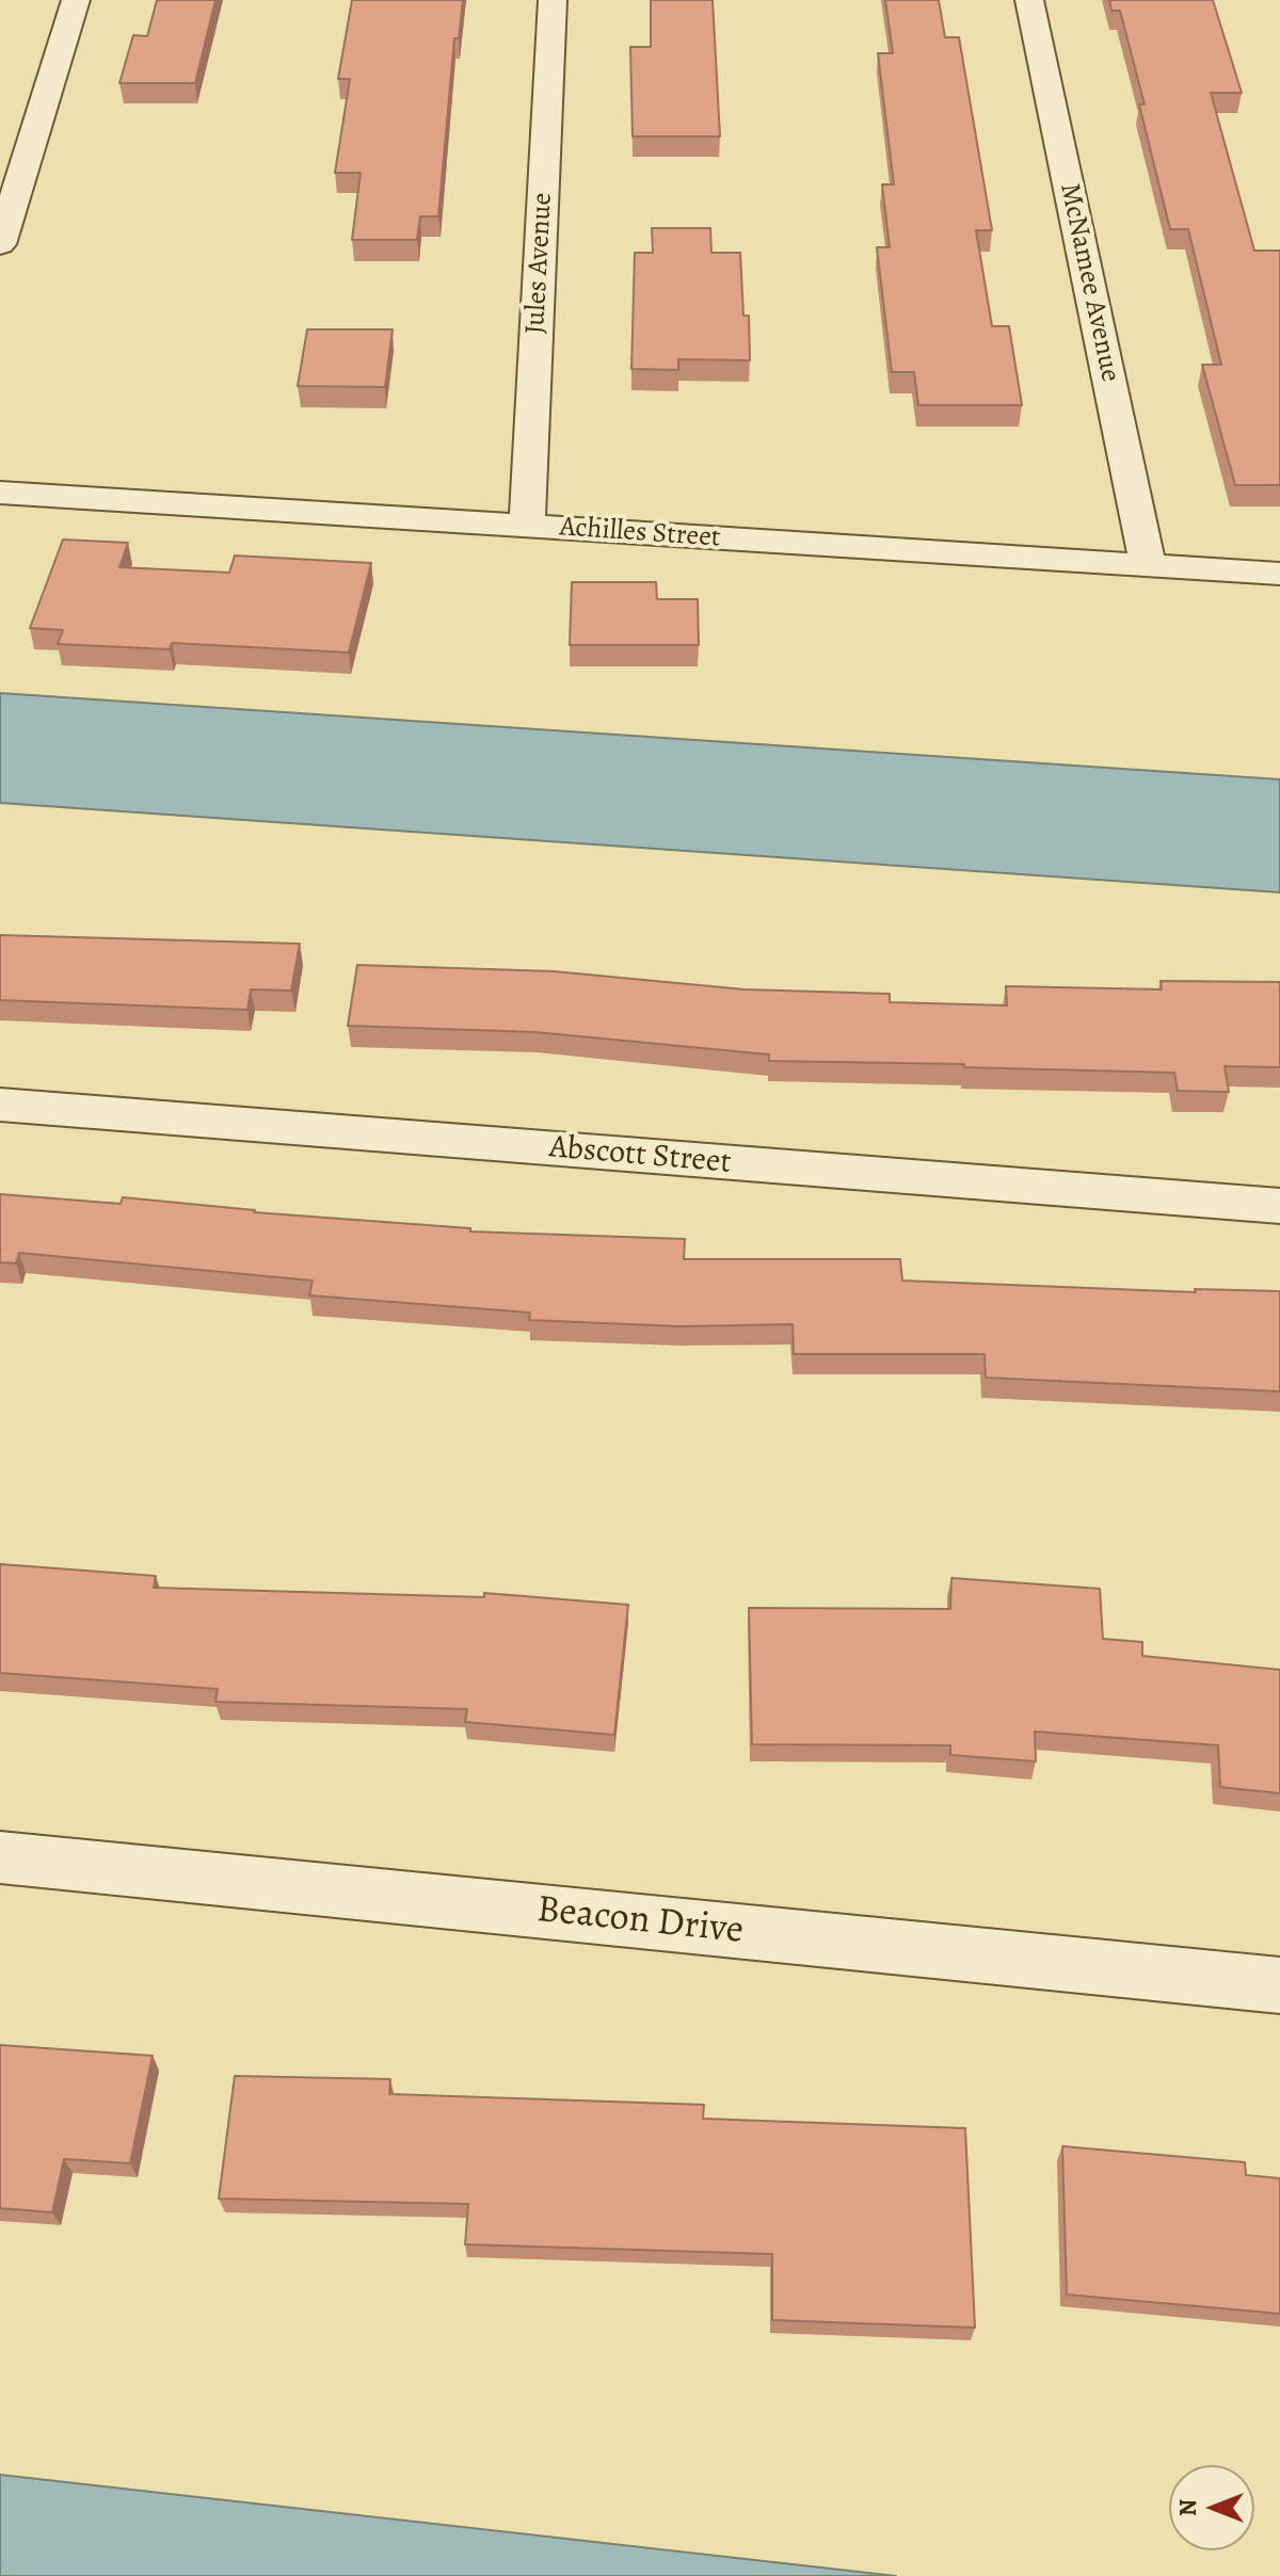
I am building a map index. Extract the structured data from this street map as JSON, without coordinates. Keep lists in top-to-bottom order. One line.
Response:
{"streets":{"street":["Jules Avenue","McNamee Avenue","Achilles Street","Abscott Street","Beacon Drive"]},"crossings":[["Jules Avenue","Achilles Street"],["McNamee Avenue","Achilles Street"]],"north":"left"}
